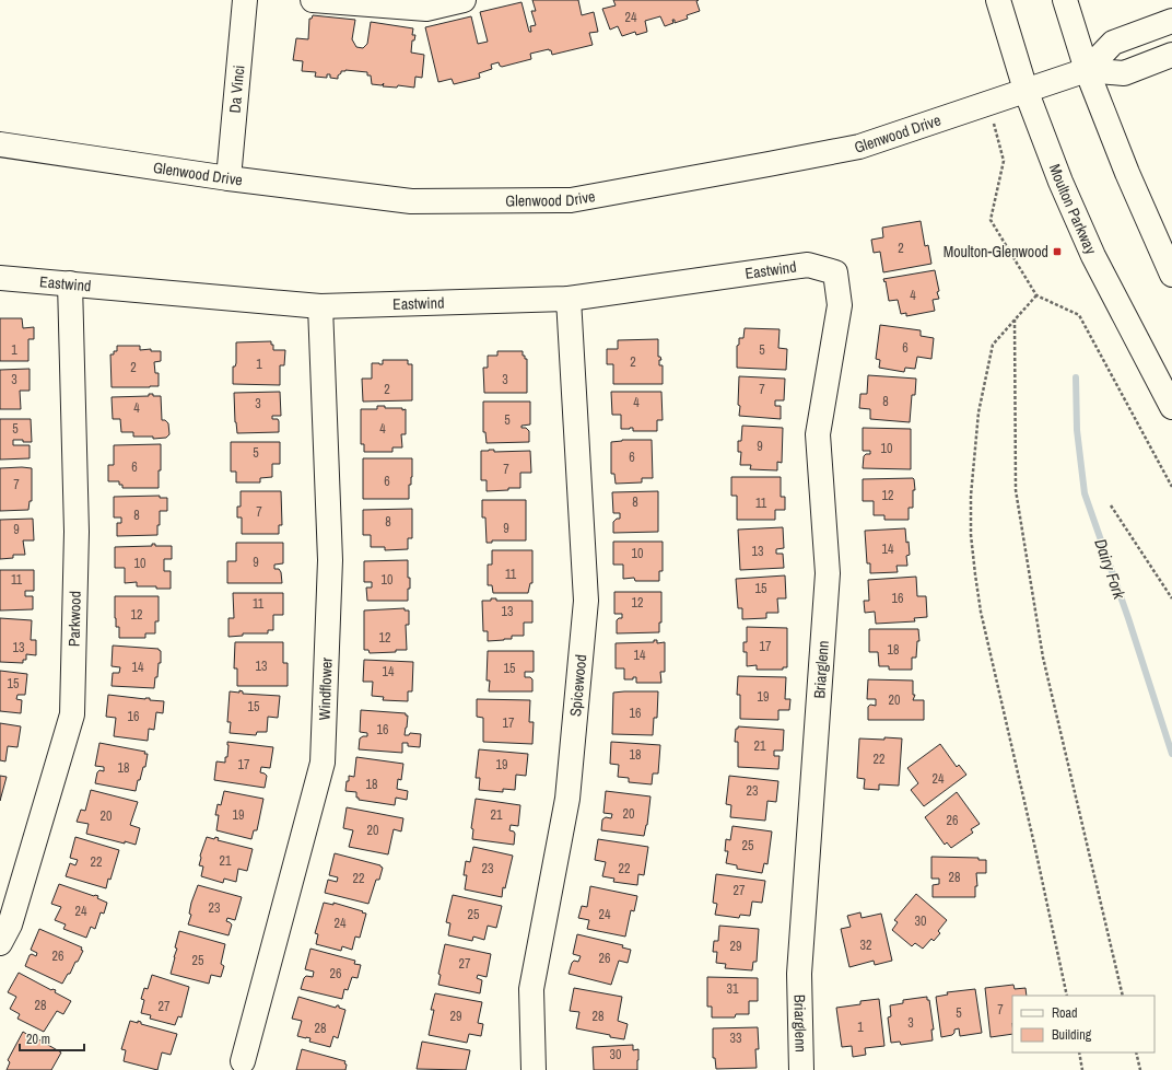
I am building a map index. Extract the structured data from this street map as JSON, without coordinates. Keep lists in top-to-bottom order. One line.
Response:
{"streets":{"street":["Da Vinci","Glenwood Drive","Moulton Parkway","Eastwind","Parkwood","Briarglenn","Spicewood","Windflower"]},"crossings":[["Da Vinci","Glenwood Drive"],["Glenwood Drive","Moulton Parkway"],["Eastwind","Parkwood"],["Eastwind","Briarglenn"],["Eastwind","Spicewood"],["Eastwind","Windflower"]],"water":["Dairy Fork"],"places":{"transit":["Moulton-Glenwood"]},"house_numbers":["24","2","4","6","1","5","2","1","2","3","3","2","7","8","4","3","4","5","5","4","9","10","5","6","6","7","6","7","12","8","11","7","8","8","9","9","14","13","10","9","10","11","11","10","15","16","12","11","13","12","12","17","13","18","14","13","14","15","14","15","19","20","15","16","16","17","16","21","18","22","17","19","18","24","18","23","20","19","21","20","26","20","25","21","22","23","22","28","22","27","23","24","25","24","30","24","32","29","26","26","25","27","26","31","28","27","7","5","29","28","3","1","28","33","30"],"legend":["Road","Building"],"scale_bar":"20 m"}
